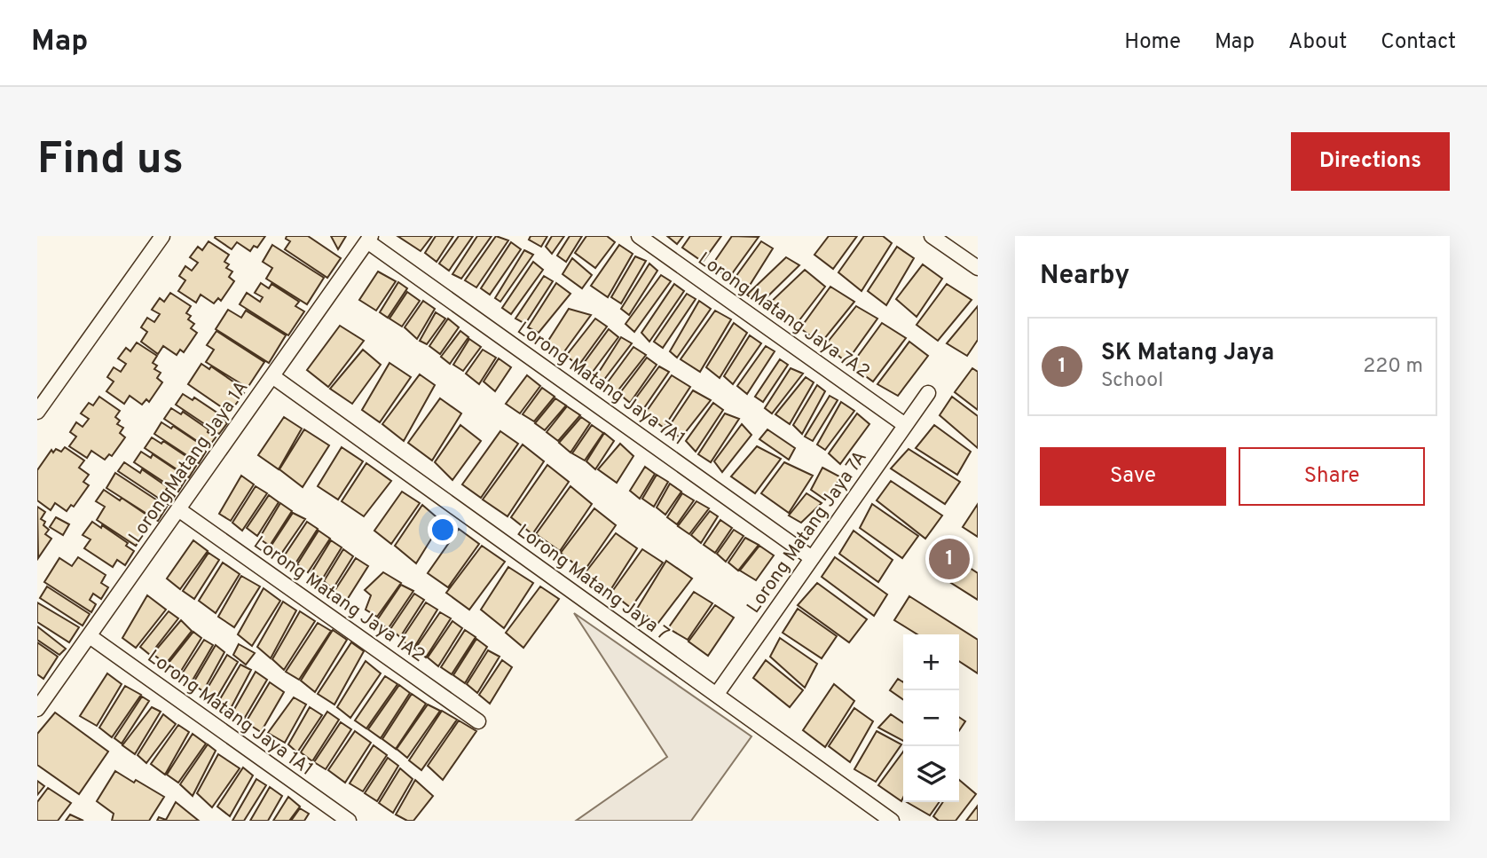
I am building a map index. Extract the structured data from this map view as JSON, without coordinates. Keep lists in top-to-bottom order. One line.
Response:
{"streets":{"street":["Lorong Matang Jaya 7A2","Lorong Matang Jaya 7A1","Lorong Matang Jaya 1A","Lorong Matang Jaya 7A","Lorong Matang Jaya 7","Lorong Matang Jaya 1A2","Lorong Matang Jaya 1A1"]},"crossings":[["Lorong Matang Jaya 7A2","Lorong Matang Jaya 7A"],["Lorong Matang Jaya 7A1","Lorong Matang Jaya 1A"],["Lorong Matang Jaya 7A1","Lorong Matang Jaya 7A"],["Lorong Matang Jaya 1A","Lorong Matang Jaya 7"],["Lorong Matang Jaya 1A","Lorong Matang Jaya 1A2"],["Lorong Matang Jaya 1A","Lorong Matang Jaya 1A1"],["Lorong Matang Jaya 7A","Lorong Matang Jaya 7"]],"page":{"header":"Map","nav":["Home","Map","About","Contact"],"buttons":["Directions",["Save","Share"]],"title":"Find us","heading":"Nearby","list":[{"mark":"1","name":"SK Matang Jaya","note":"School","value":"220 m"}],"pins":"1","map_buttons":["+","−"]}}
